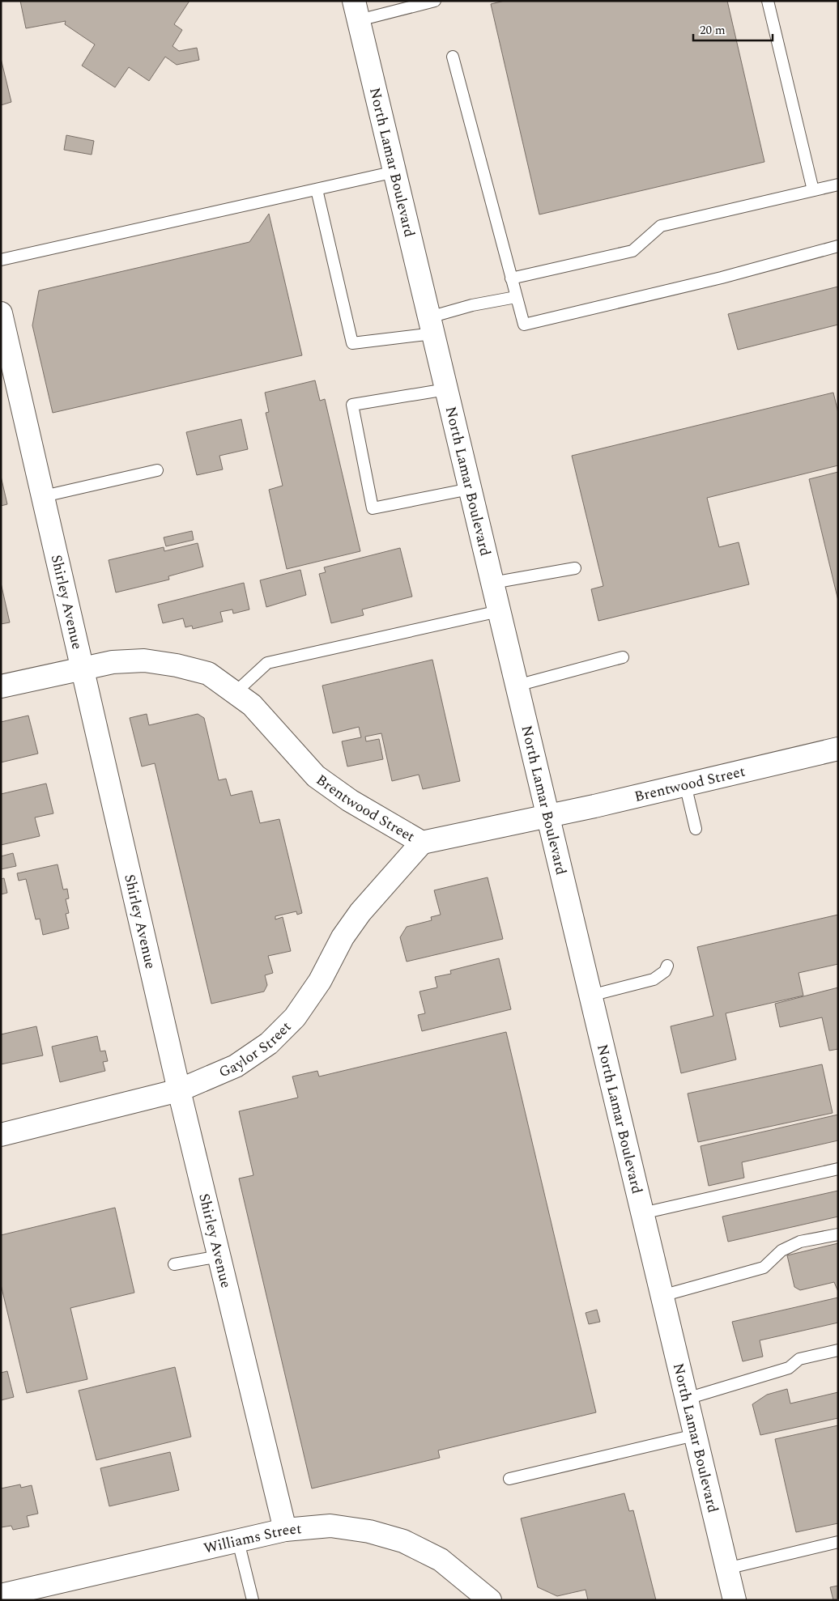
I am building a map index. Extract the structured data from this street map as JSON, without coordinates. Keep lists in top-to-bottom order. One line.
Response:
{"streets":{"street":["North Lamar Boulevard","Shirley Avenue","Brentwood Street","Gaylor Street","Williams Street"]},"crossings":[["North Lamar Boulevard","Brentwood Street"],["Shirley Avenue","Brentwood Street"],["Shirley Avenue","Gaylor Street"],["Shirley Avenue","Williams Street"],["Brentwood Street","Gaylor Street"]],"scale_bar":"20 m"}
